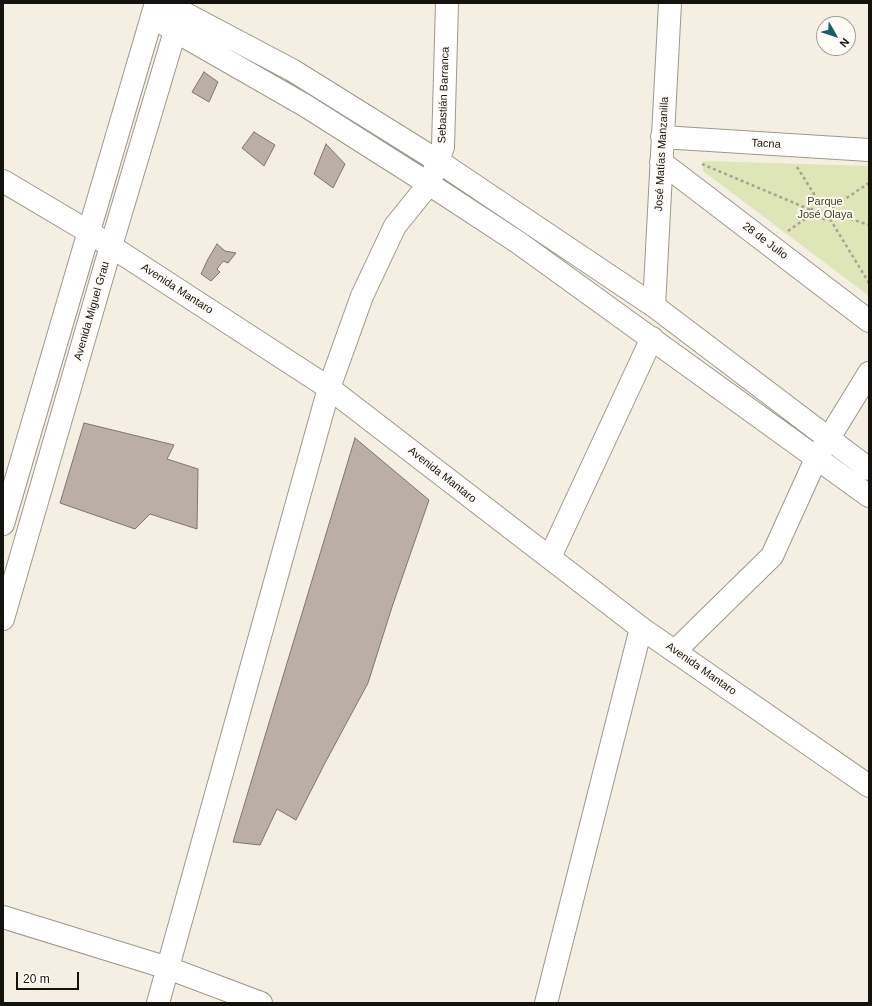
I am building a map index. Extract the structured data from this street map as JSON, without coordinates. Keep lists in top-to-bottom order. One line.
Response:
{"streets":{"street":["Sebastián Barranca","Tacna","José Matías Manzanilla","28 de Julio","Avenida Mantaro","Avenida Miguel Grau"]},"crossings":[["Sebastián Barranca","Avenida Mantaro"],["Tacna","José Matías Manzanilla"],["José Matías Manzanilla","28 de Julio"],["Avenida Mantaro","Avenida Miguel Grau"]],"parks":["Parque José Olaya"],"scale_bar":"20 m","north":"bottom right"}
